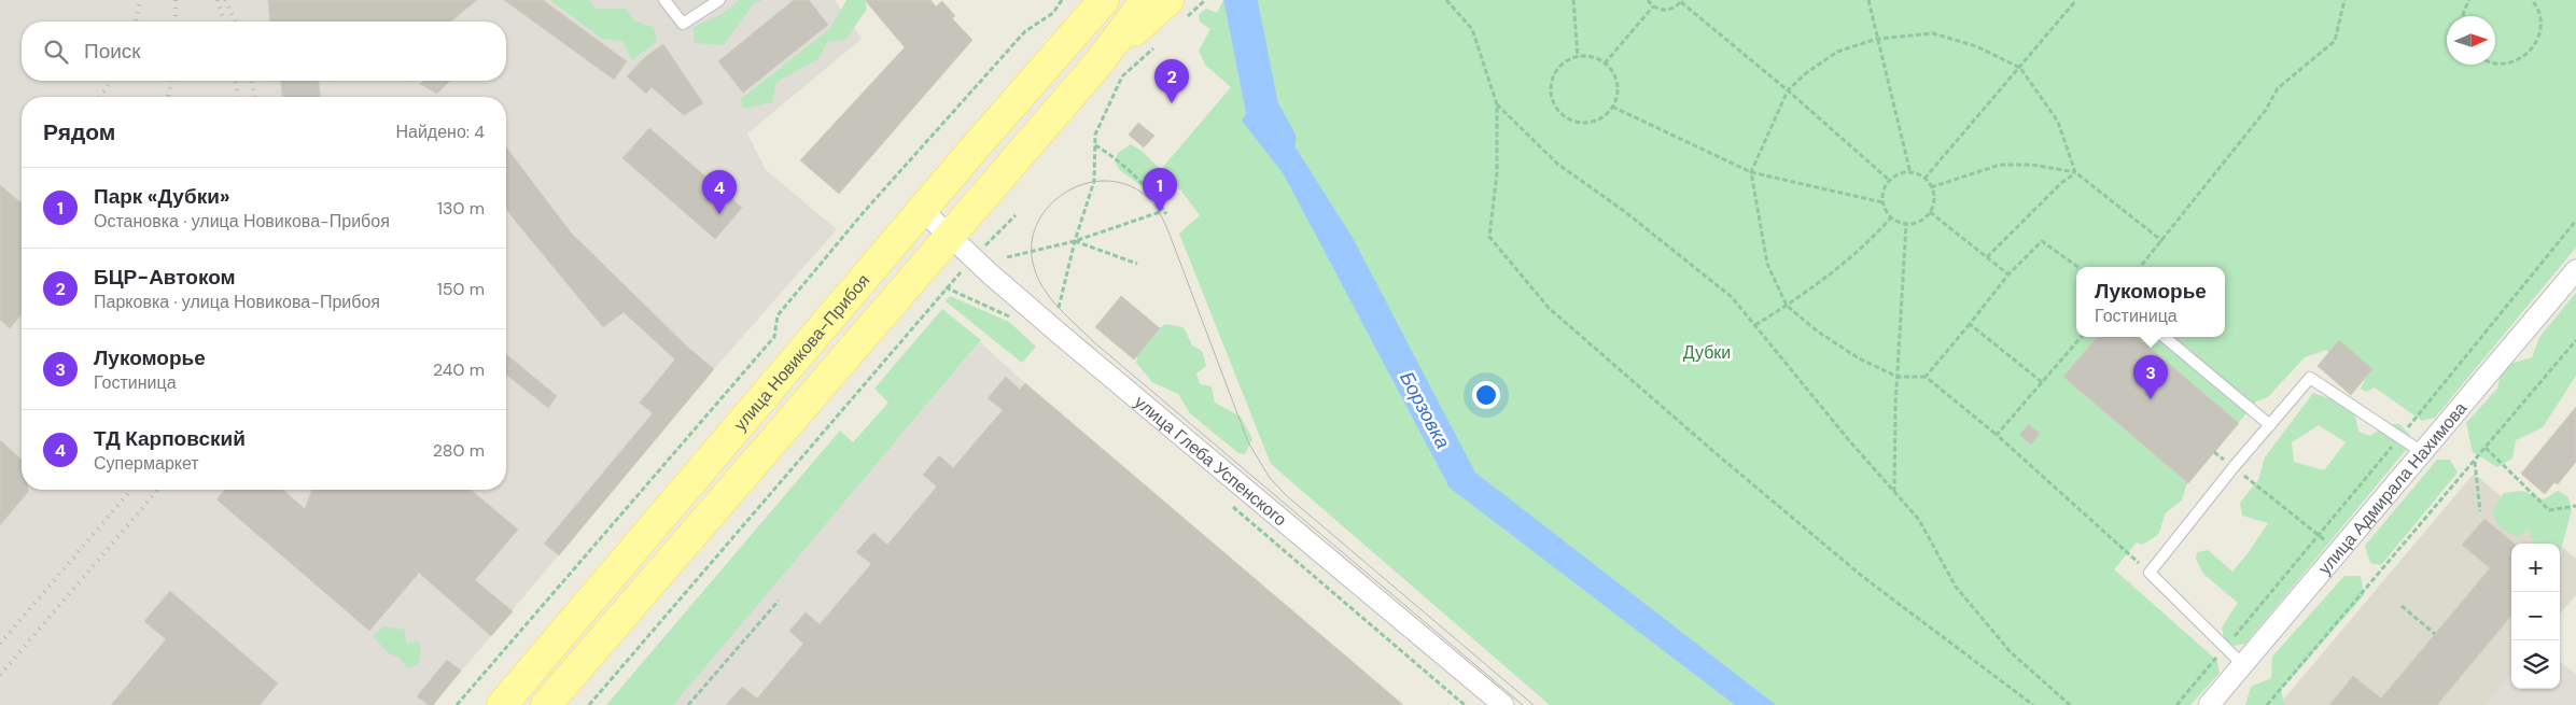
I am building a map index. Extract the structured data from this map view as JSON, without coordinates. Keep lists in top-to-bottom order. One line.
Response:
{"streets":{"main road":["улица Новикова-Прибоя"],"street":["улица Глеба Успенского","улица Адмирала Нахимова"]},"crossings":[["улица Новикова-Прибоя","улица Глеба Успенского"]],"water":["Борзовка"],"parks":["Дубки"],"north":"right","page":{"search":"Поиск","pins":["2","1","4","3"],"heading":["Рядом","Найдено: 4"],"list":[{"mark":"1","name":"Парк «Дубки»","note":"Остановка · улица Новикова-Прибоя","value":"130 m"},{"mark":"2","name":"БЦР-Автоком","note":"Парковка · улица Новикова-Прибоя","value":"150 m"},{"mark":"3","name":"Лукоморье","note":"Гостиница","value":"240 m"},{"mark":"4","name":"ТД Карповский","note":"Супермаркет","value":"280 m"}],"popup":["Лукоморье","Гостиница"],"map_buttons":["+","−"]}}
